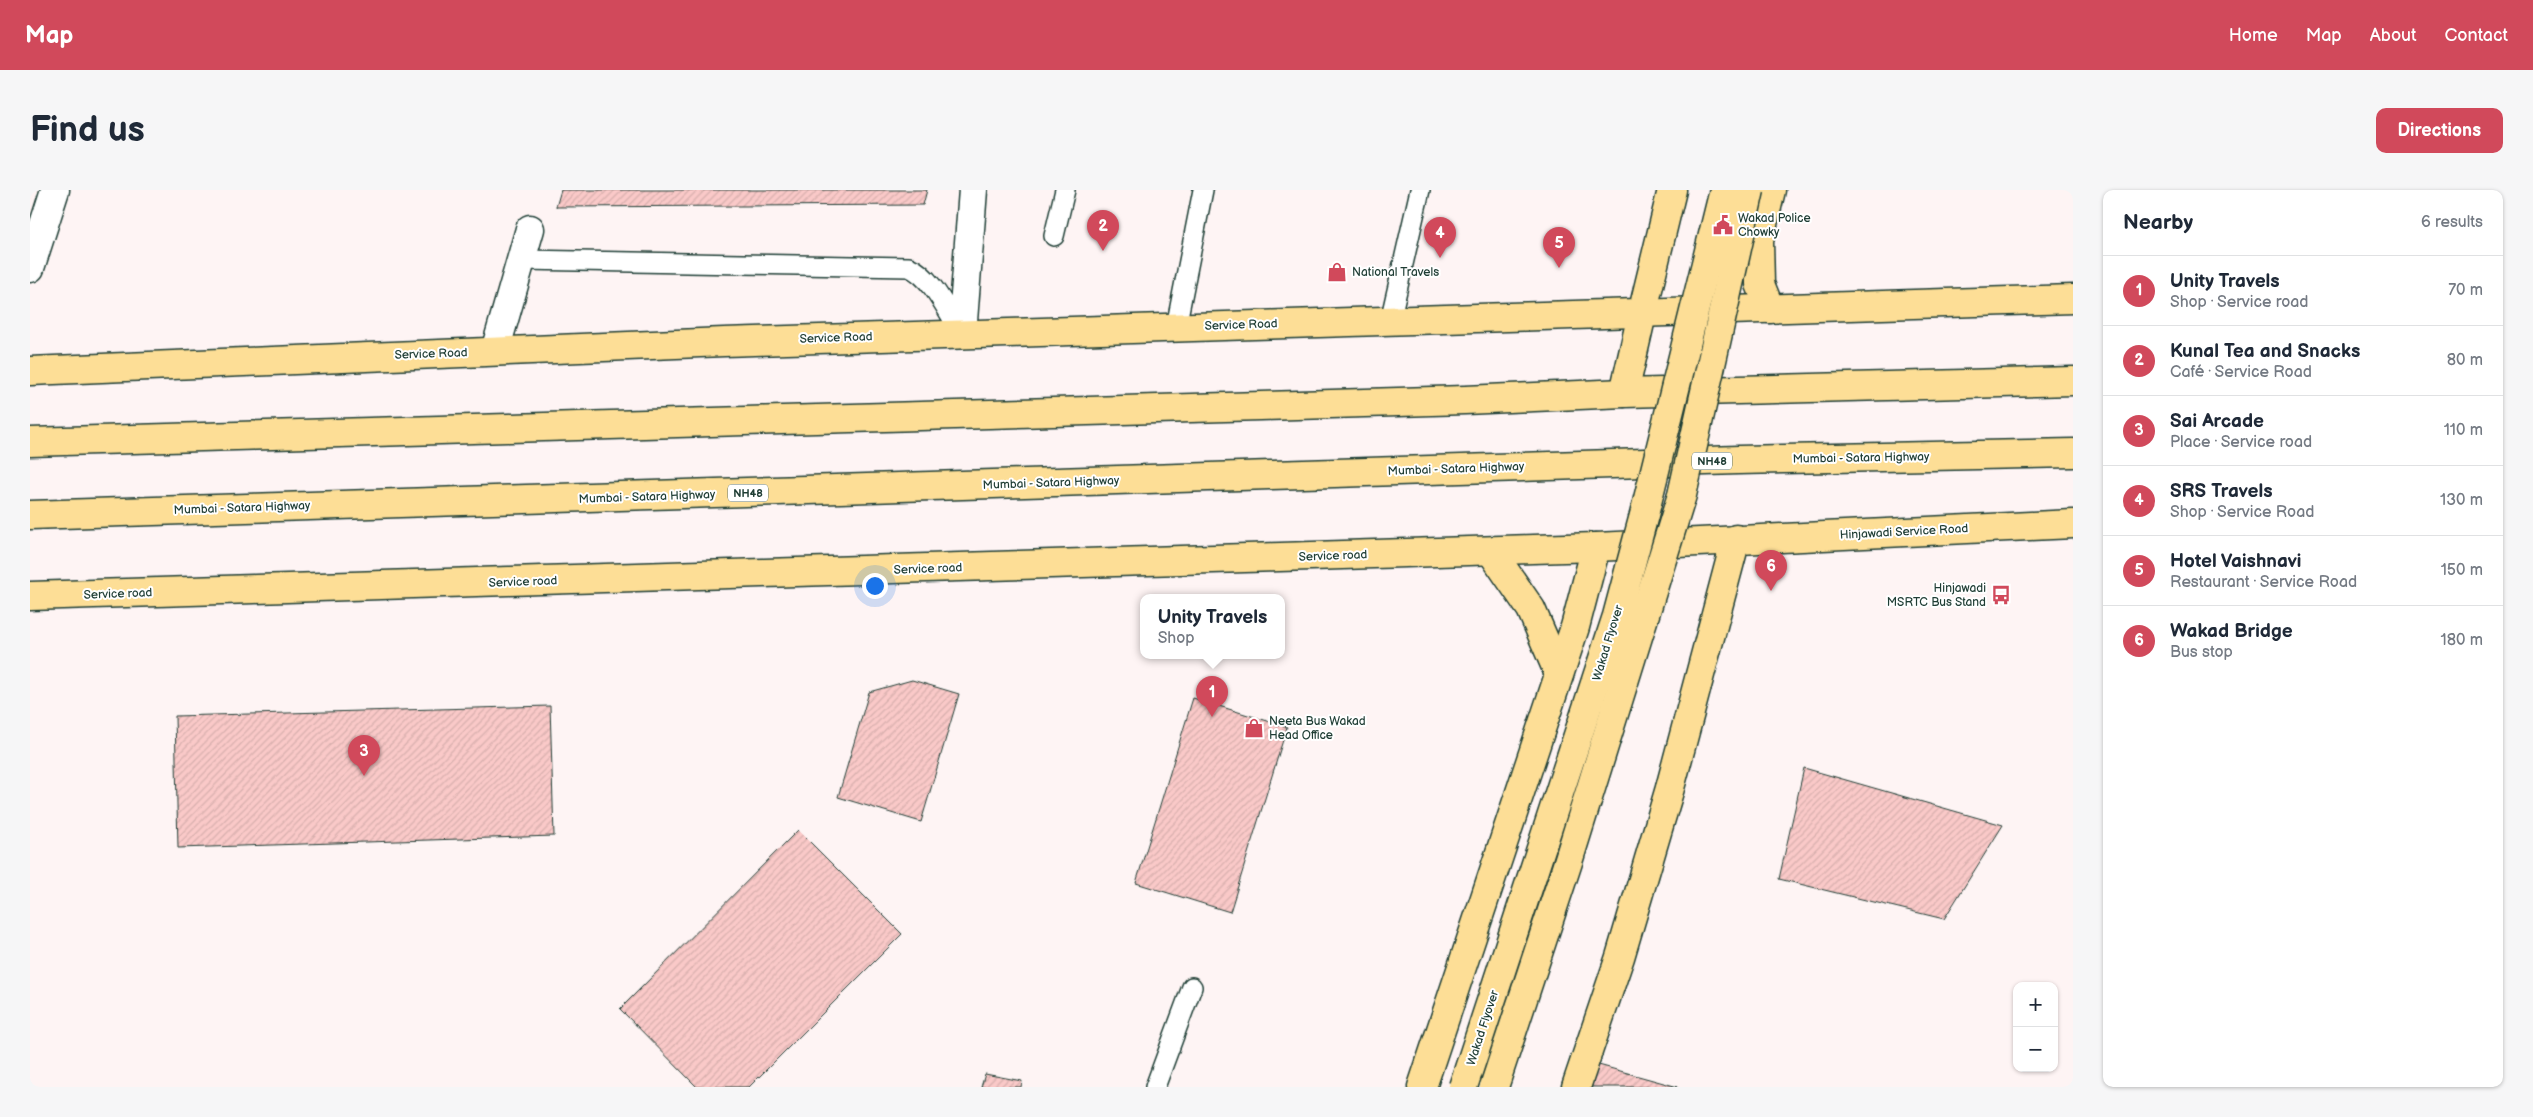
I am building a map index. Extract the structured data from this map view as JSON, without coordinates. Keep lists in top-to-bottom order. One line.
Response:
{"streets":{"main road":["Service Road","Mumbai - Satara Highway","NH48","Hinjawadi Service Road","Service road","Wakad Flyover"]},"crossings":[["Hinjawadi Service Road","Service road"]],"places":{"public building":["Wakad Police Chowky"],"shop":["National Travels","Neeta Bus Wakad Head Office"],"bus stop":["Hinjawadi MSRTC Bus Stand"]},"page":{"header":"Map","nav":["Home","Map","About","Contact"],"buttons":"Directions","title":"Find us","heading":["Nearby","6 results"],"pins":["2","4","5","6","1","3"],"list":[{"mark":"1","name":"Unity Travels","note":"Shop · Service road","value":"70 m"},{"mark":"2","name":"Kunal Tea and Snacks","note":"Café · Service Road","value":"80 m"},{"mark":"3","name":"Sai Arcade","note":"Place · Service road","value":"110 m"},{"mark":"4","name":"SRS Travels","note":"Shop · Service Road","value":"130 m"},{"mark":"5","name":"Hotel Vaishnavi","note":"Restaurant · Service Road","value":"150 m"},{"mark":"6","name":"Wakad Bridge","note":"Bus stop","value":"180 m"}],"popup":["Unity Travels","Shop"],"map_buttons":["+","−"]}}
